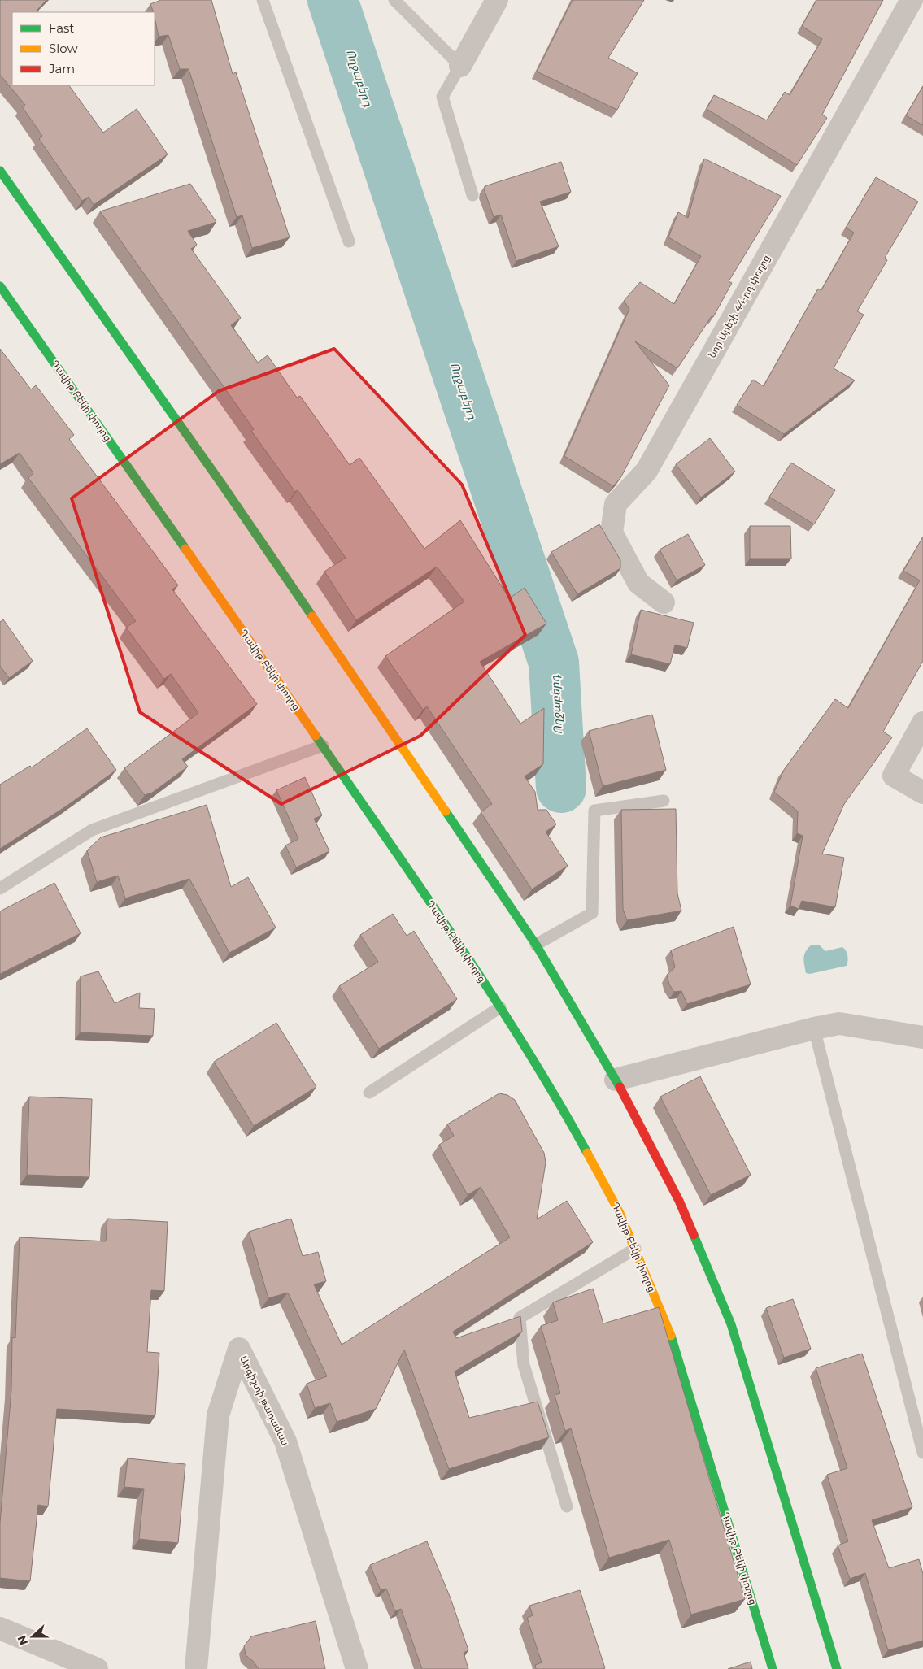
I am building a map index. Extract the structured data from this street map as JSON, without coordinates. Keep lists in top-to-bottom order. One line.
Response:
{"streets":{"main road":["Դավիթ Բեկի փողոց"],"street":["Նոր Արեշի 44-րդ փողոց","Արգիշտի թաղամաս"]},"water":["Ողջաբերդ"],"legend":["Fast","Slow","Jam"],"north":"left"}
